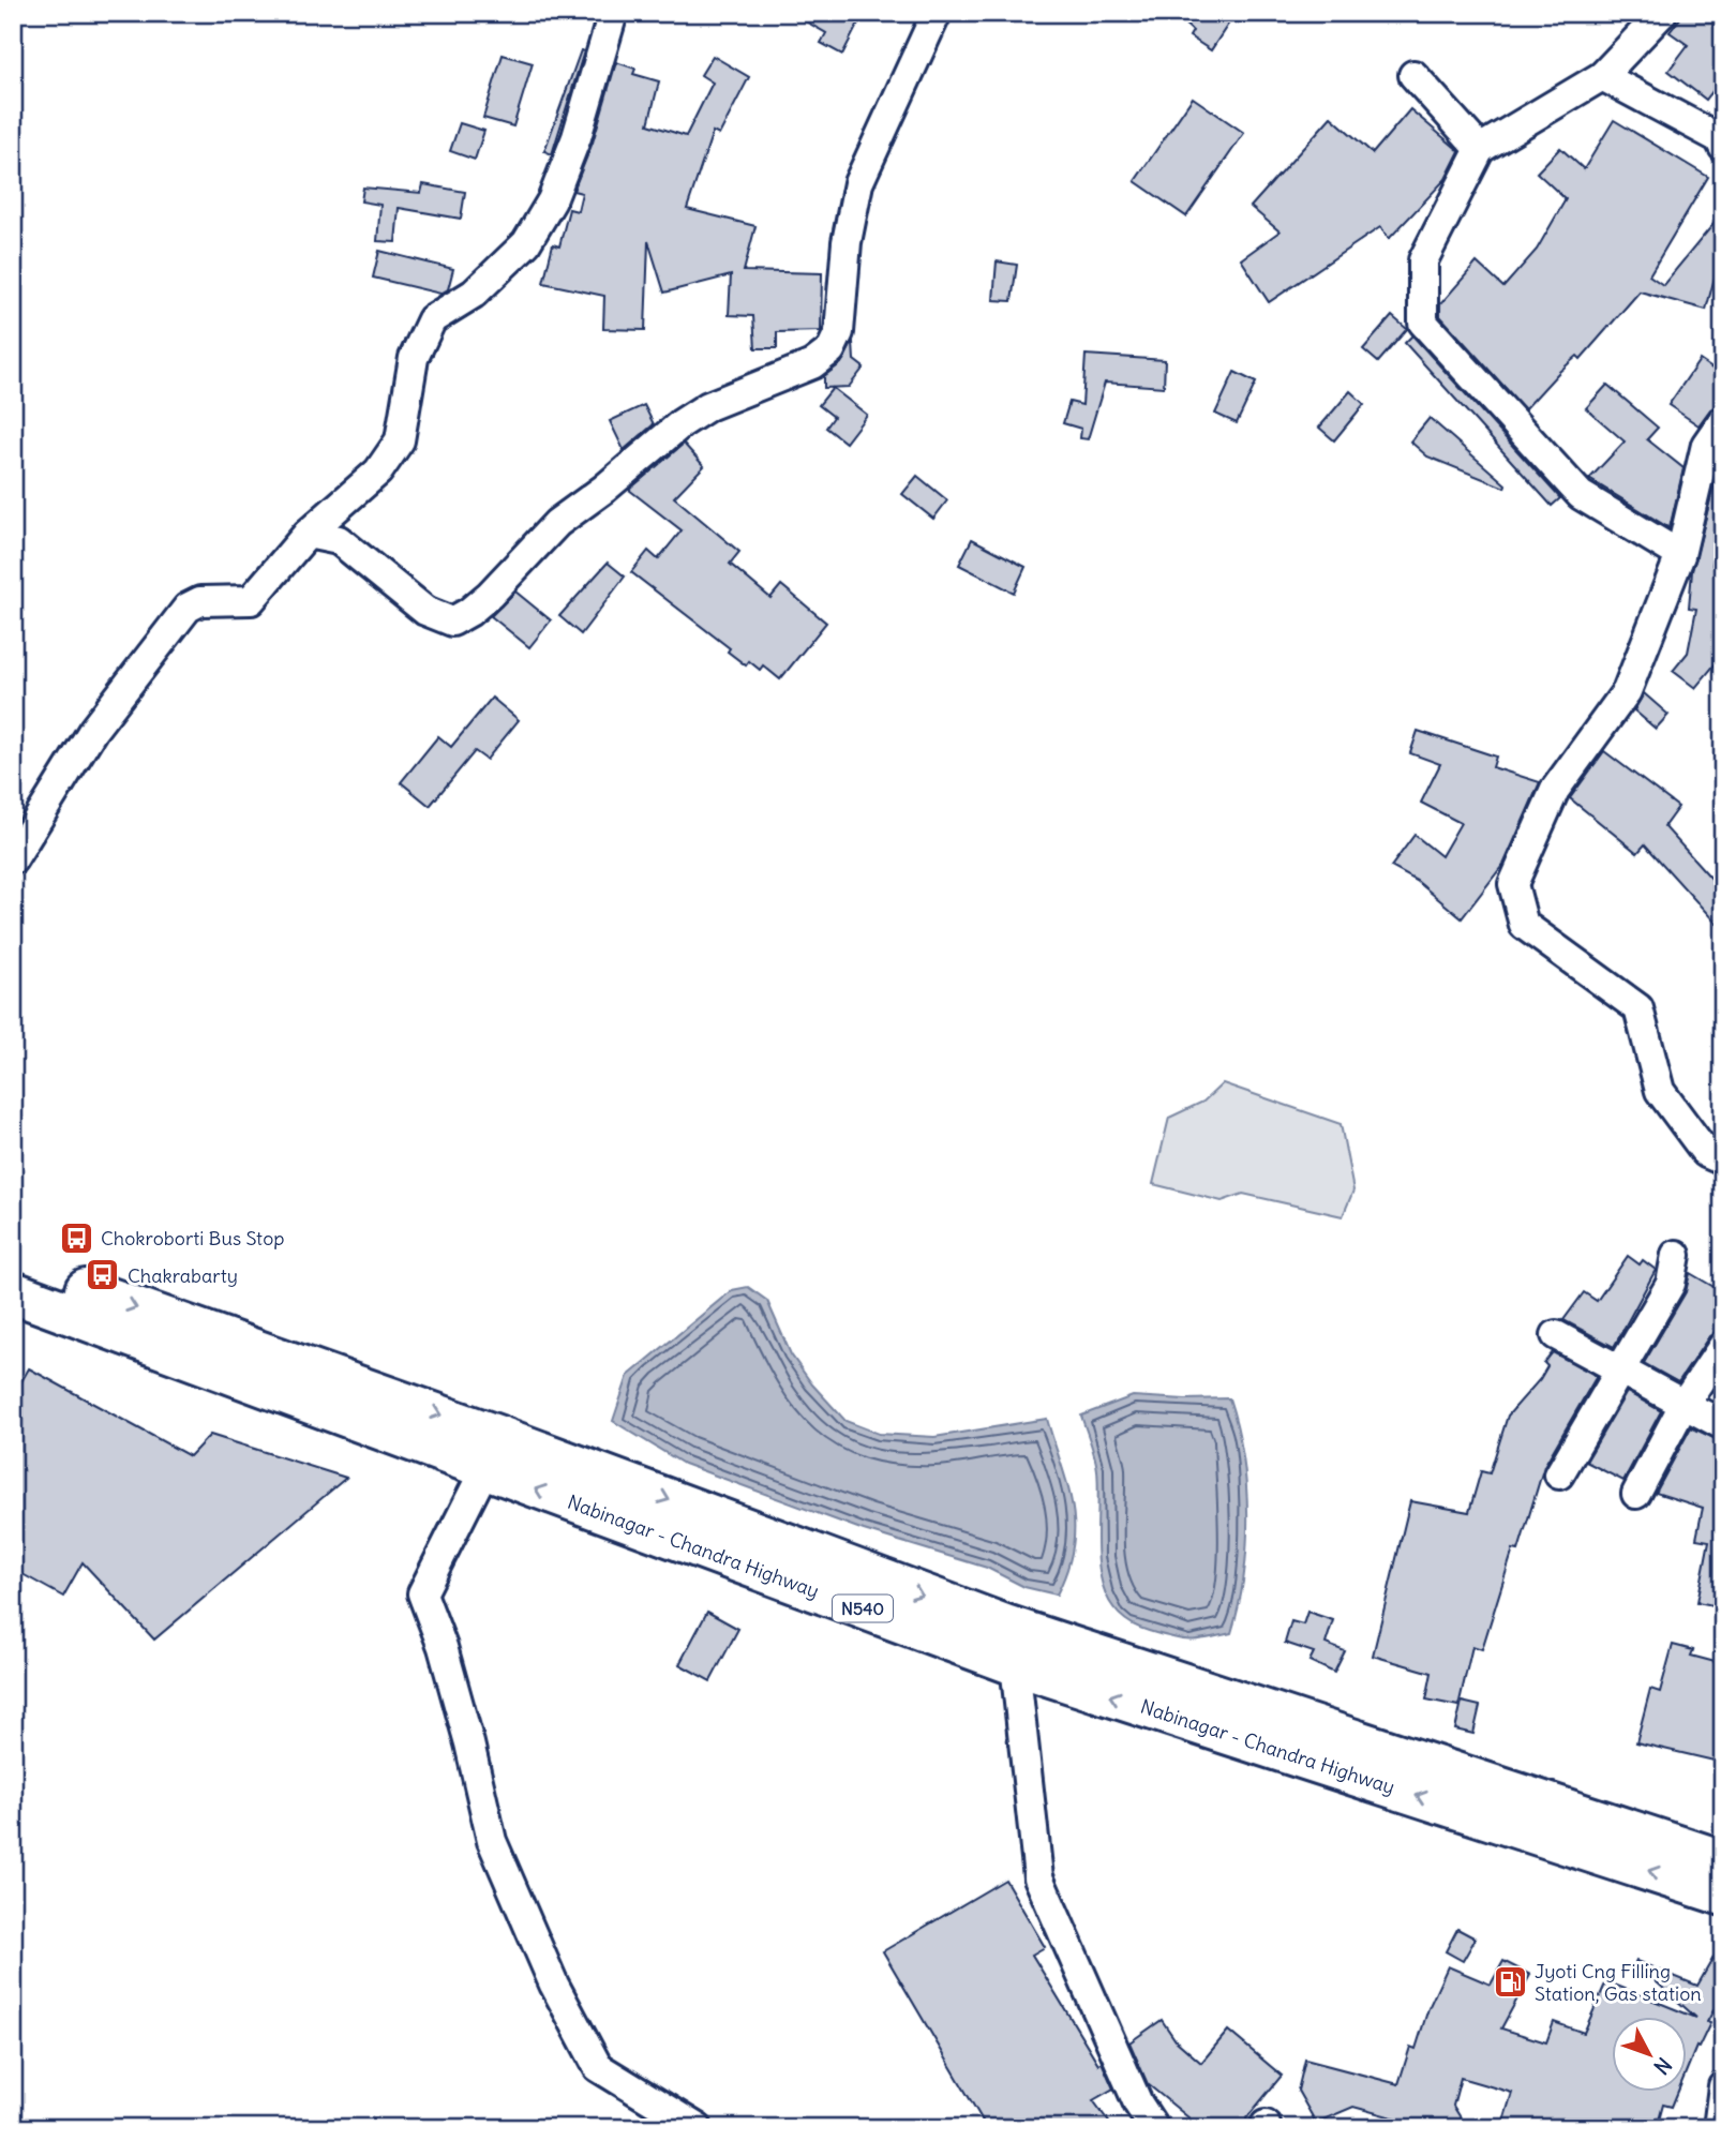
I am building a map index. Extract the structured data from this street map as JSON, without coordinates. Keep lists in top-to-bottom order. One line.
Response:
{"streets":{"highway":["Nabinagar - Chandra Highway","N540"]},"places":{"bus stop":["Chokroborti Bus Stop","Chakrabarty"],"fuel station":["Jyoti Cng Filling Station, Gas station"]},"north":"bottom right"}
